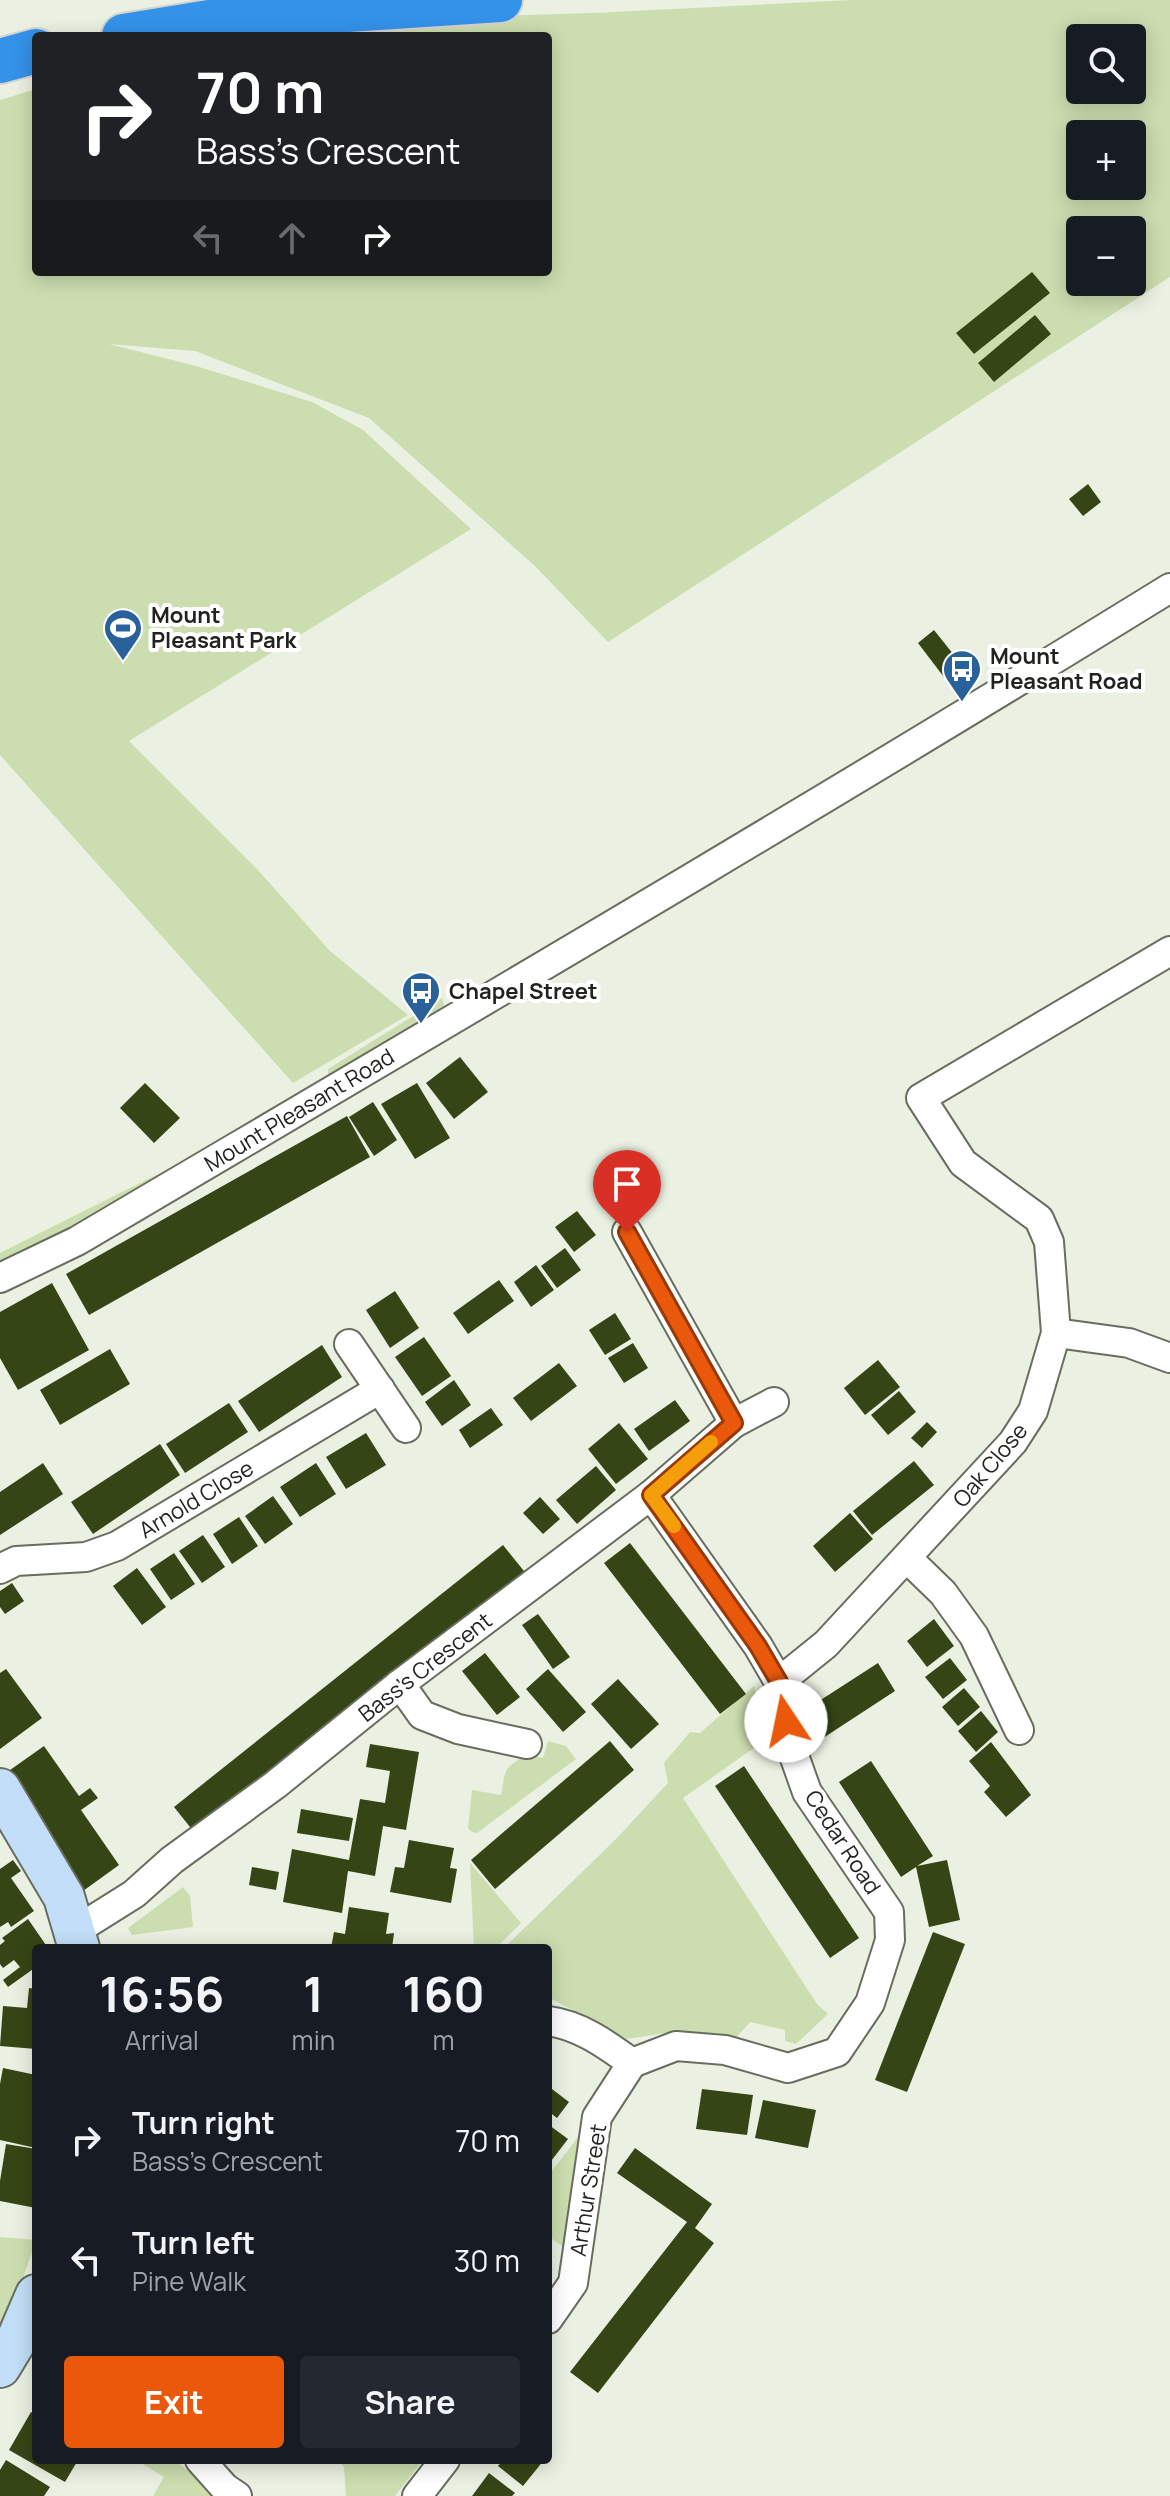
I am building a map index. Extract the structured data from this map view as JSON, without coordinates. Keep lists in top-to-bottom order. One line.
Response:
{"streets":{"street":["Mount Pleasant Road","Oak Close","Arnold Close","Bass's Crescent","Cedar Road","Arthur Street"]},"crossings":[["Oak Close","Cedar Road"],["Bass's Crescent","Cedar Road"],["Cedar Road","Arthur Street"]],"places":{"sports":["Mount Pleasant Park"],"bus stop":["Mount Pleasant Road","Chapel Street"]},"page":{"map_buttons":["+","−"],"turn":["70 m","Bass's Crescent"],"eta":["16:56","Arrival","1","min","160","m"],"list":[{"name":"Turn right","note":"Bass's Crescent","value":"70 m"},{"name":"Turn left","note":"Pine Walk","value":"30 m"}],"buttons":["Exit","Share"]}}
